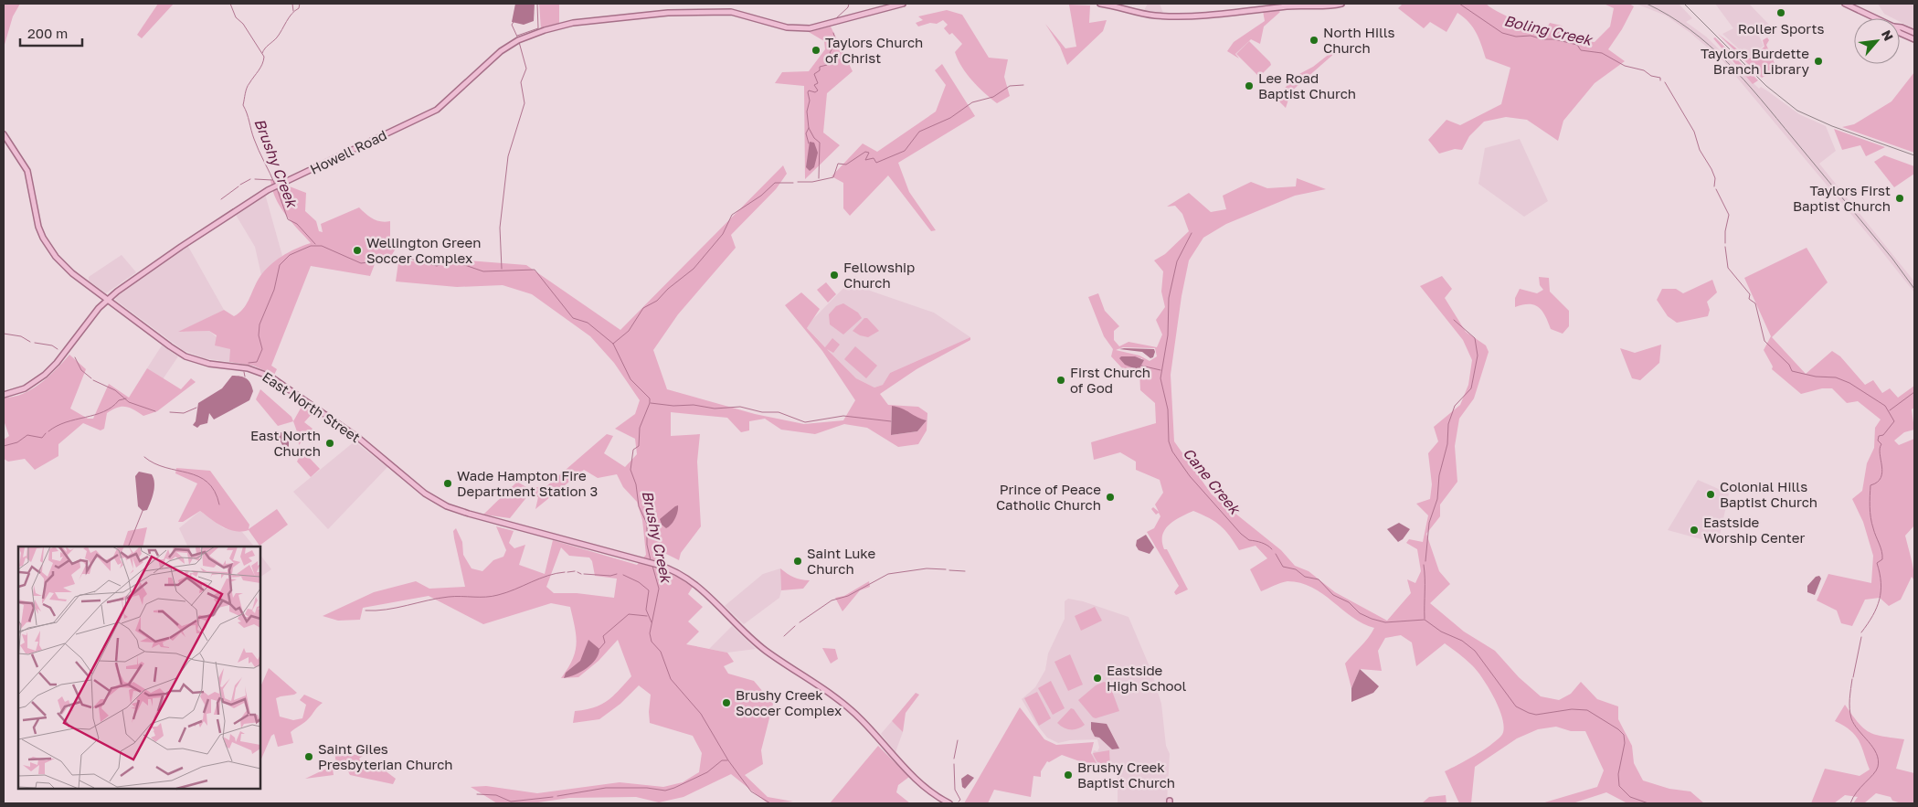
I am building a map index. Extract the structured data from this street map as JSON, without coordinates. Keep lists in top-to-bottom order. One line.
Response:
{"streets":{"main road":["Howell Road","East North Street"]},"crossings":[["Howell Road","East North Street"]],"water":["Boling Creek","Brushy Creek","Cane Creek"],"places":["Roller Sports","North Hills Church","Taylors Church of Christ","Taylors Burdette Branch Library","Lee Road Baptist Church","Taylors First Baptist Church","Wellington Green Soccer Complex","Fellowship Church","First Church of God","East North Church","Wade Hampton Fire Department Station 3","Colonial Hills Baptist Church","Prince of Peace Catholic Church","Eastside Worship Center","Saint Luke Church","Eastside High School","Brushy Creek Soccer Complex","Saint Giles Presbyterian Church","Brushy Creek Baptist Church"],"scale_bar":"200 m","north":"top right"}
